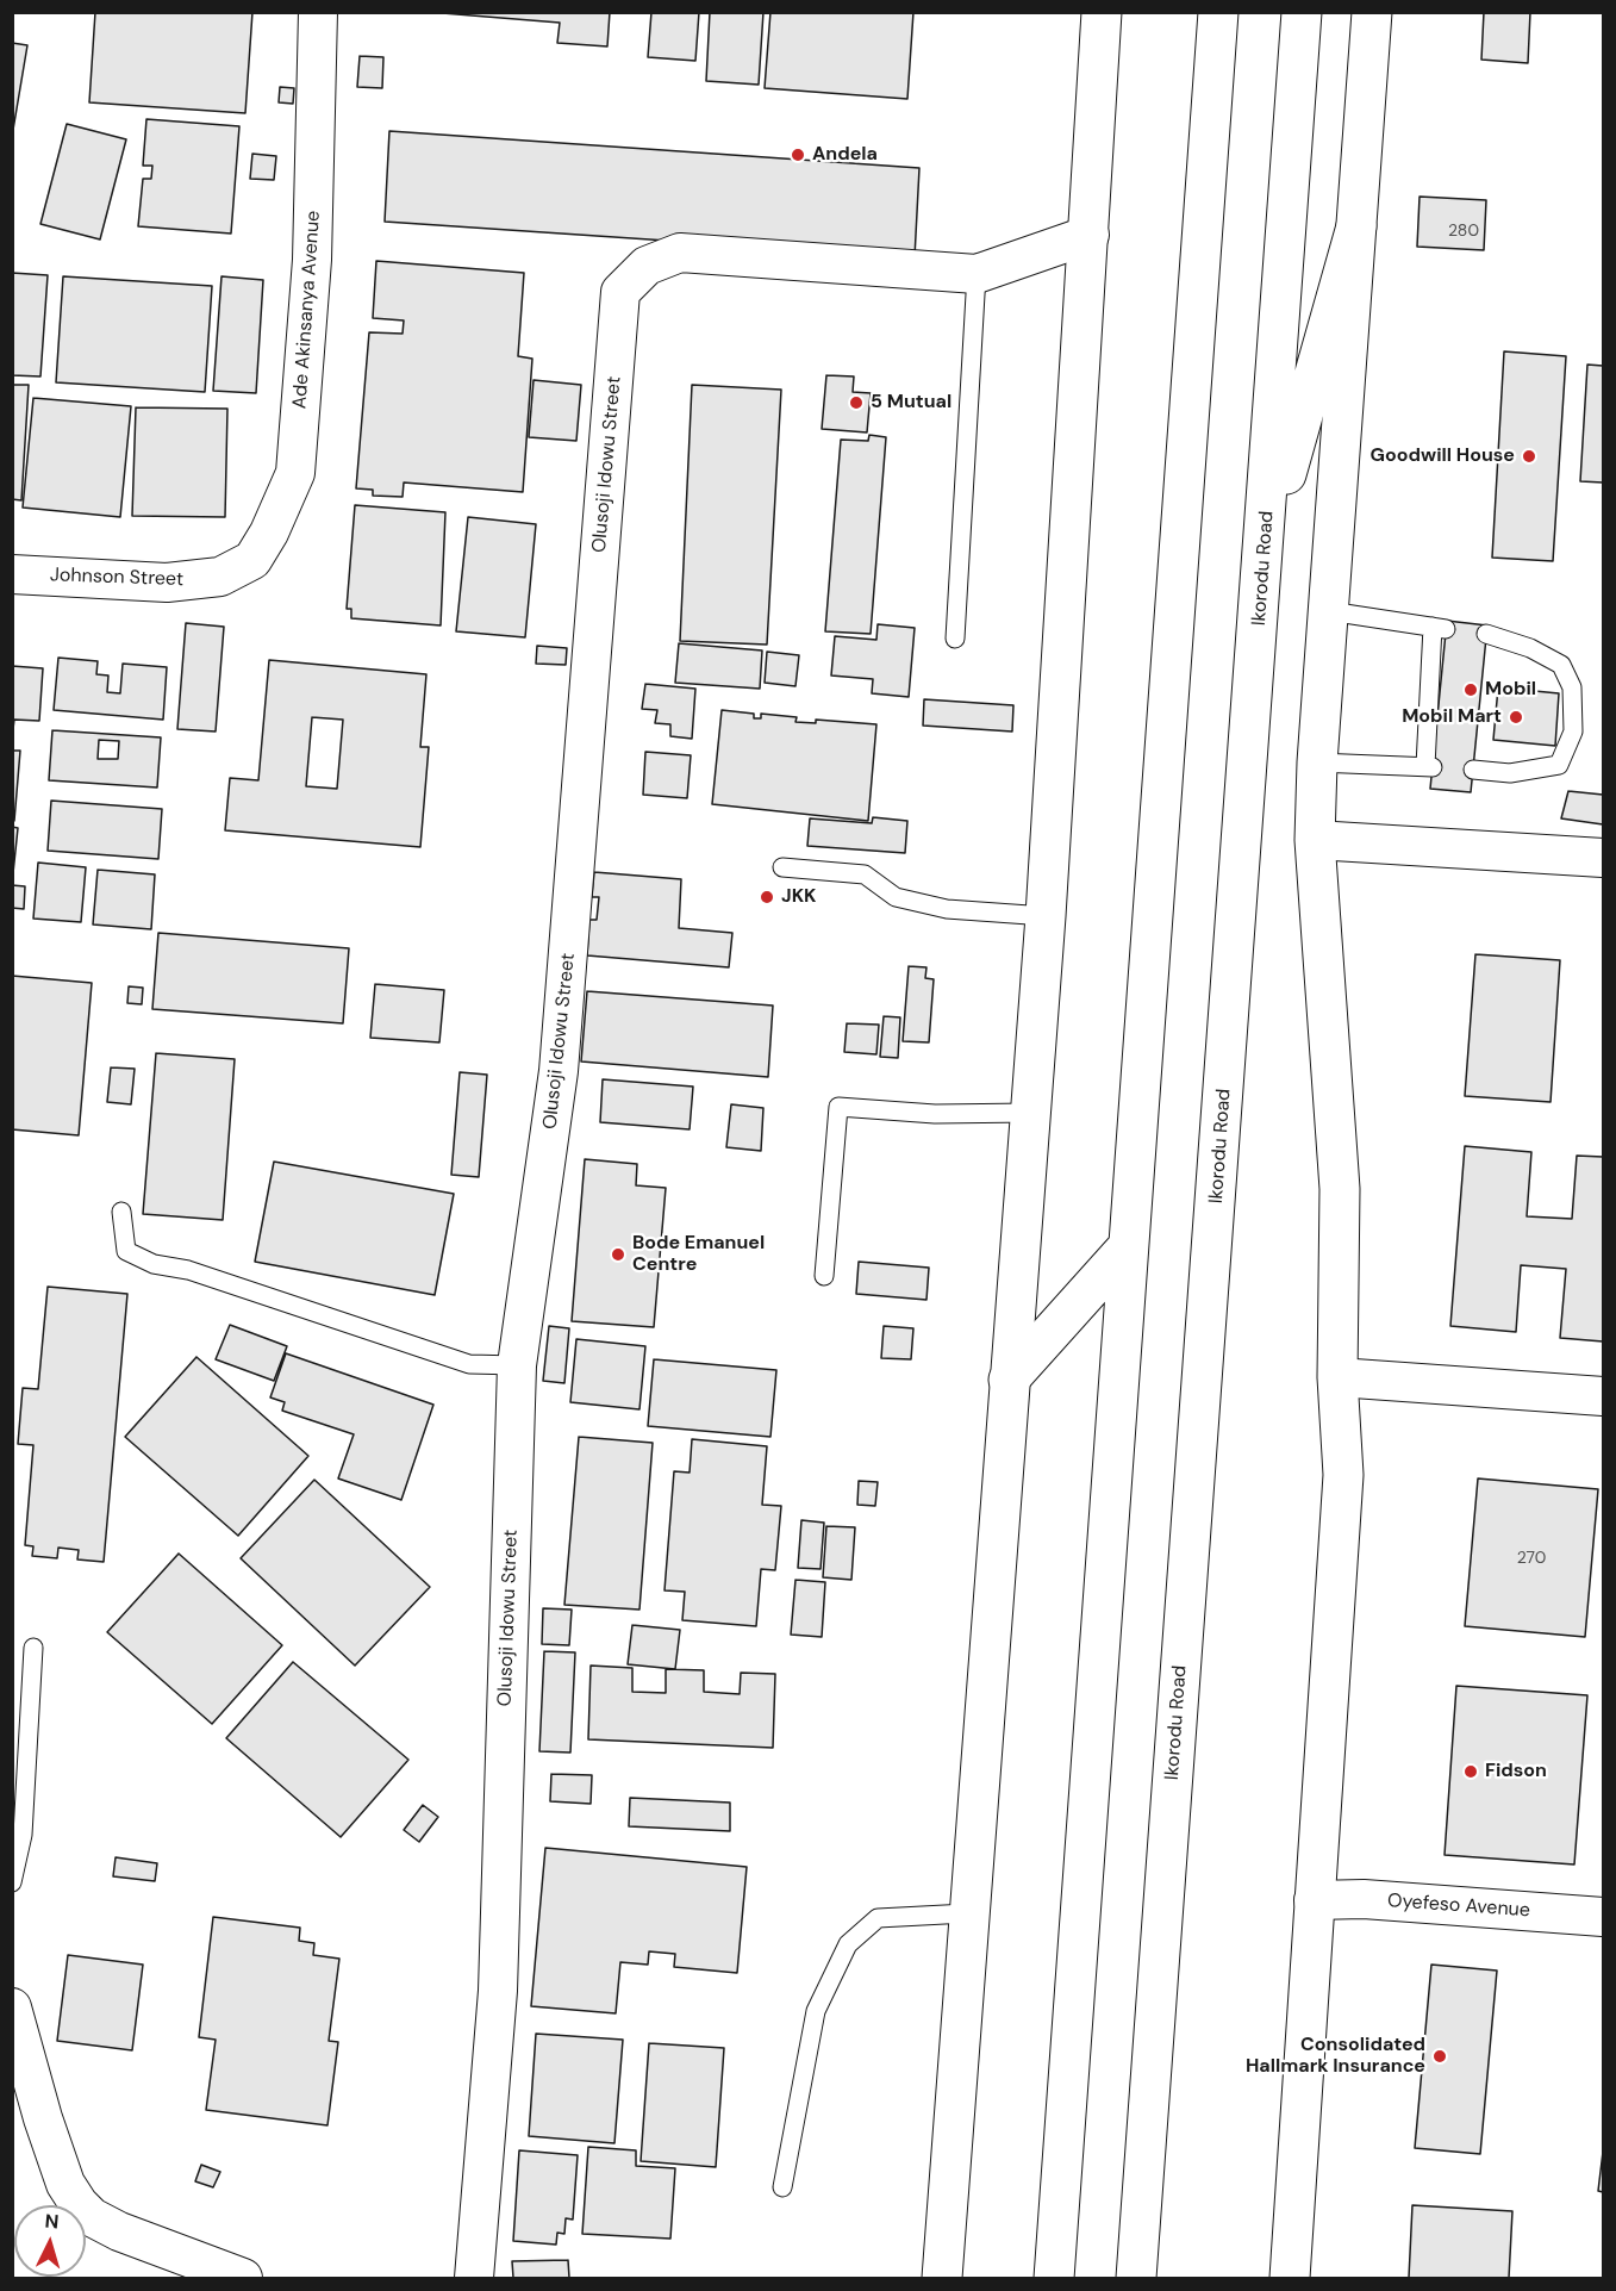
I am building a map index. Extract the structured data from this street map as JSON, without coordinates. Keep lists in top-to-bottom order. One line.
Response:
{"streets":{"main road":["Ikorodu Road"],"street":["Ade Akinsanya Avenue","Olusoji Idowu Street","Johnson Street","Oyefeso Avenue"]},"crossings":[["Ade Akinsanya Avenue","Johnson Street"]],"places":["Andela","5 Mutual","Goodwill House","Mobil","Mobil Mart","JKK","Bode Emanuel Centre","Fidson","Consolidated Hallmark Insurance"],"house_numbers":["280","270"],"north":"top"}
